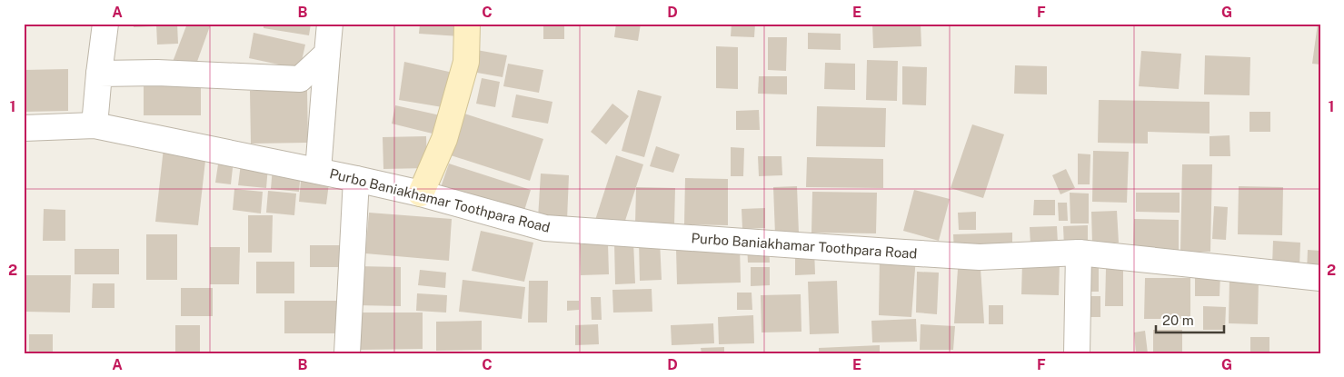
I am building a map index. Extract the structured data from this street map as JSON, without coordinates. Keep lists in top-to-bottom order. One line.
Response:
{"streets":{"street":["Purbo Baniakhamar Toothpara Road"]},"scale_bar":"20 m","grid":{"columns":["A","B","C","D","E","F","G"],"rows":["1","2"]}}
